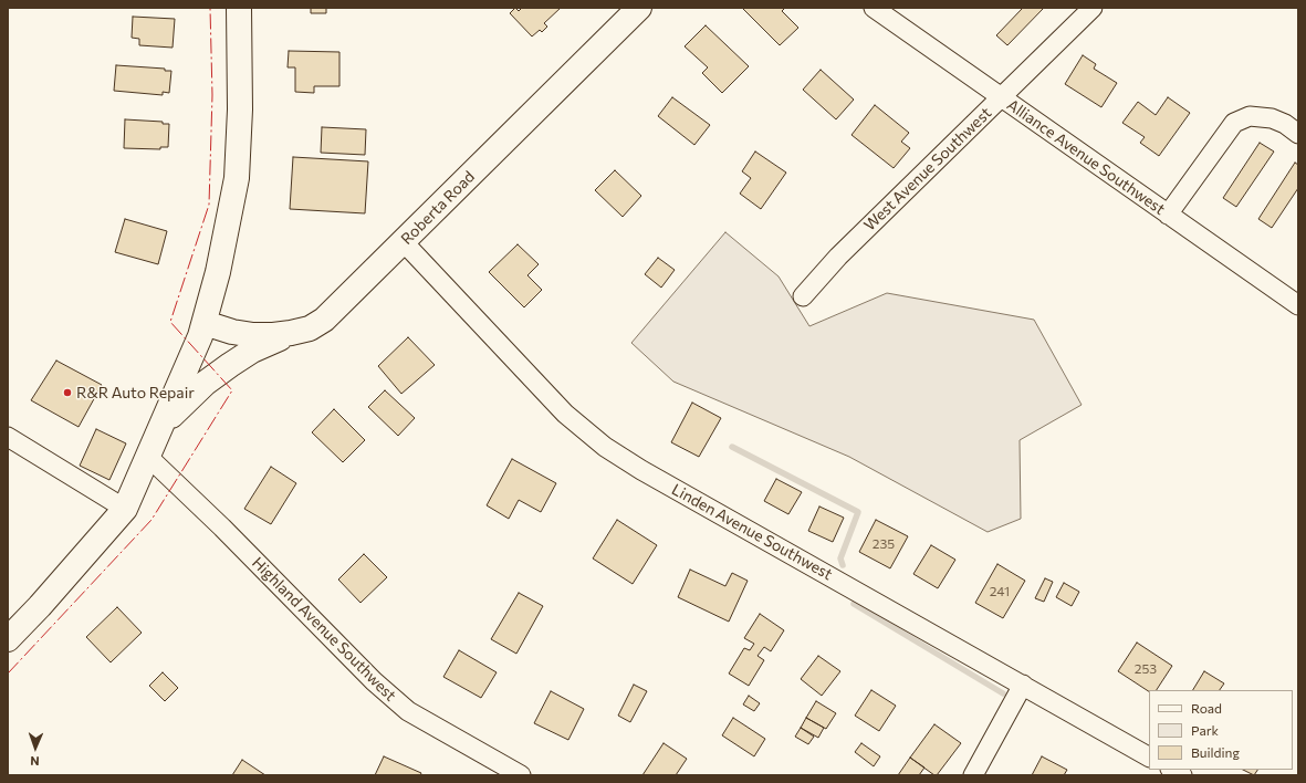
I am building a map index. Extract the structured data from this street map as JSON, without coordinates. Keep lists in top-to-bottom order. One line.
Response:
{"streets":{"main road":["Roberta Road"],"street":["Alliance Avenue Southwest","West Avenue Southwest","Linden Avenue Southwest","Highland Avenue Southwest"]},"crossings":[["Alliance Avenue Southwest","West Avenue Southwest"],["Roberta Road","Linden Avenue Southwest"]],"places":["R&R Auto Repair"],"house_numbers":["235","241","253"],"legend":["Road","Park","Building"],"north":"bottom"}
